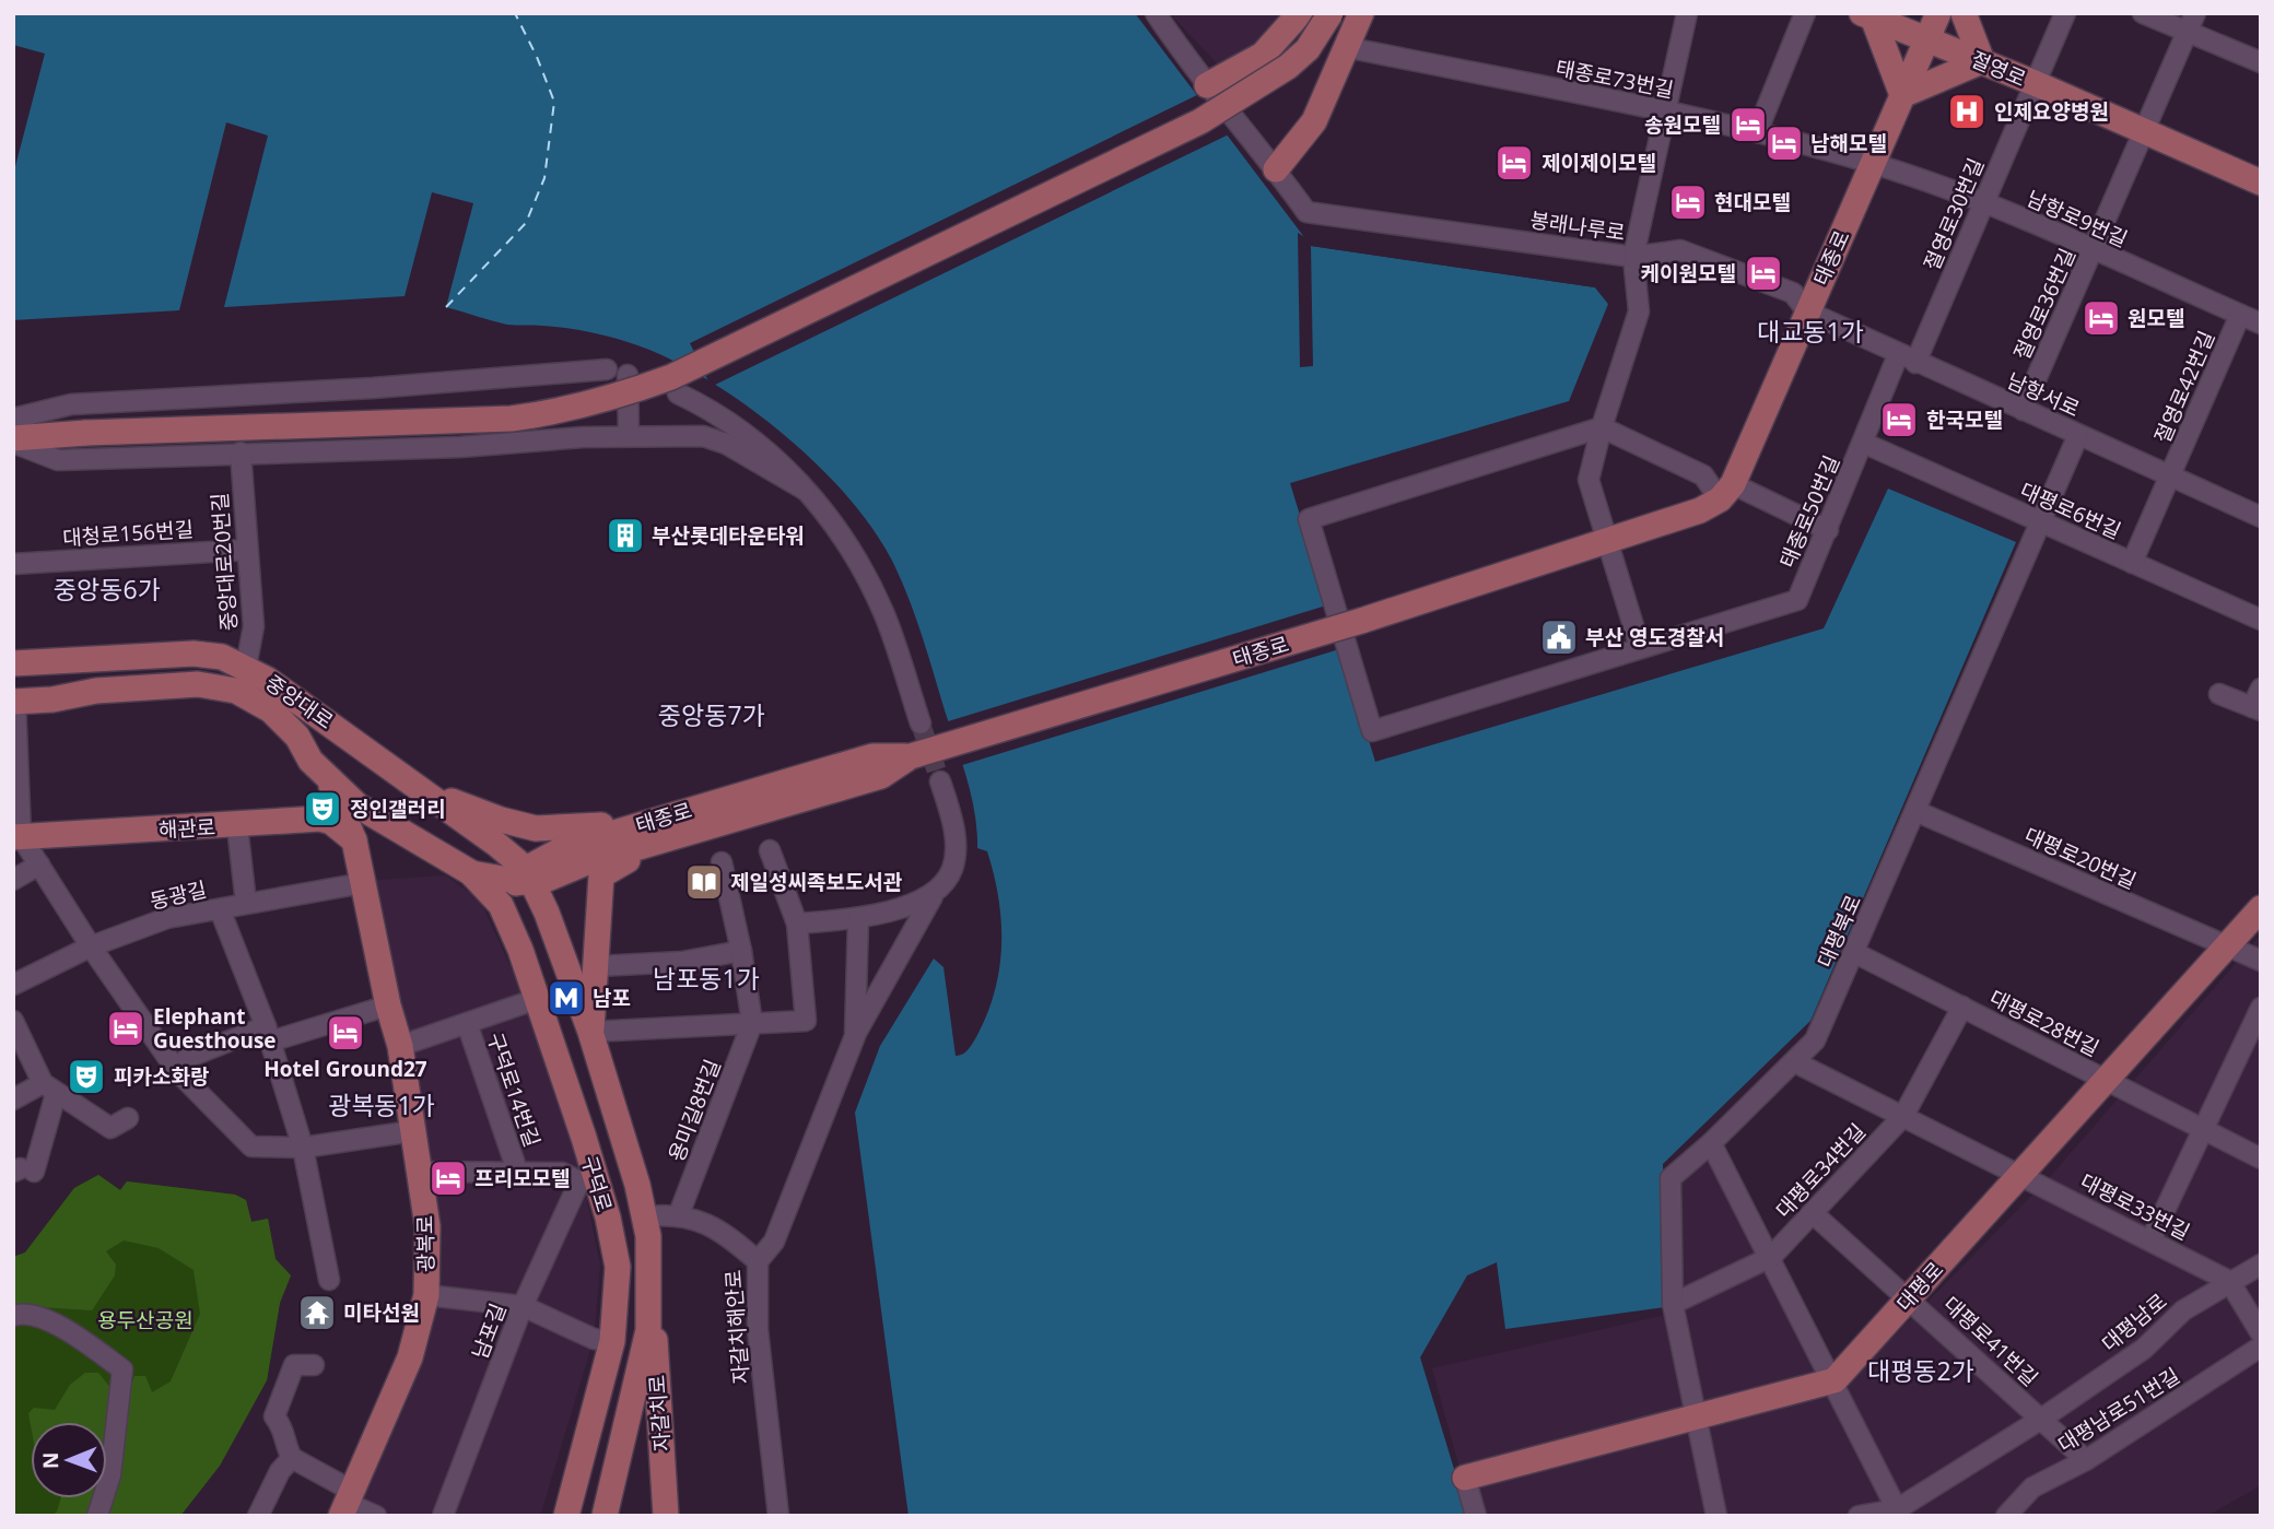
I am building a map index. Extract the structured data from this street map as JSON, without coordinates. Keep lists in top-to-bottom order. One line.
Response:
{"streets":{"main road":["절영로","태종로","중앙대로","해관로","구덕로","광복로","대평로","자갈치로"],"street":["태종로73번길","절영로30번길","남항로9번길","봉래나루로","절영로36번길","절영로42번길","남항서로","대평로6번길","태종로50번길","대청로156번길","중앙대로20번길","대평로20번길","동광길","대평북로","대평로28번길","구덕로14번길","용미길8번길","대평로34번길","대평로33번길","대평남로","자갈치해안로","남포길","대평로41번길","대평남로51번길"]},"crossings":[["절영로","절영로30번길"],["절영로","태종로"],["절영로","절영로36번길"],["태종로73번길","남항로9번길"],["태종로73번길","태종로"],["절영로30번길","남항로9번길"],["절영로30번길","남항서로"],["절영로30번길","태종로50번길"],["남항로9번길","태종로"],["남항로9번길","절영로36번길"],["남항로9번길","절영로42번길"],["봉래나루로","남항서로"],["태종로","남항서로"],["태종로","태종로50번길"],["태종로","중앙대로"],["태종로","구덕로"],["절영로36번길","남항서로"],["절영로42번길","남항서로"],["절영로42번길","대평로6번길"],["남항서로","태종로50번길"],["남항서로","대평북로"],["대평로6번길","태종로50번길"],["대평로6번길","대평북로"],["대청로156번길","중앙대로20번길"],["중앙대로20번길","중앙대로"],["중앙대로","구덕로"],["중앙대로","광복로"],["해관로","광복로"],["대평로20번길","대평북로"],["대평로20번길","대평로"],["동광길","광복로"],["대평북로","대평로28번길"],["대평북로","대평로34번길"],["대평로28번길","대평로34번길"],["대평로28번길","대평로"],["구덕로14번길","구덕로"],["구덕로14번길","광복로"],["구덕로14번길","남포길"],["용미길8번길","자갈치해안로"],["대평로34번길","대평로33번길"],["대평로34번길","대평로"],["대평로34번길","대평로41번길"],["구덕로","자갈치해안로"],["구덕로","남포길"],["구덕로","자갈치로"],["대평로33번길","대평로"],["대평로33번길","대평남로"],["대평로","대평로41번길"],["대평남로","대평로41번길"]],"districts":["대교동1가","중앙동6가","중앙동7가","남포동1가","광복동1가","대평동2가"],"parks":["용두산공원"],"places":{"hospital":["인제요양병원"],"hotel":["송원모텔","남해모텔","제이제이모텔","현대모텔","케이원모텔","원모텔","한국모텔","Elephant Guesthouse","Hotel Ground27","프리모모텔"],"building":["부산롯데타운타워"],"public building":["부산 영도경찰서"],"theatre":["정인갤러리","피카소화랑"],"library":["제일성씨족보도서관"],"metro station":["남포"],"temple":["미타선원"]},"north":"left"}
